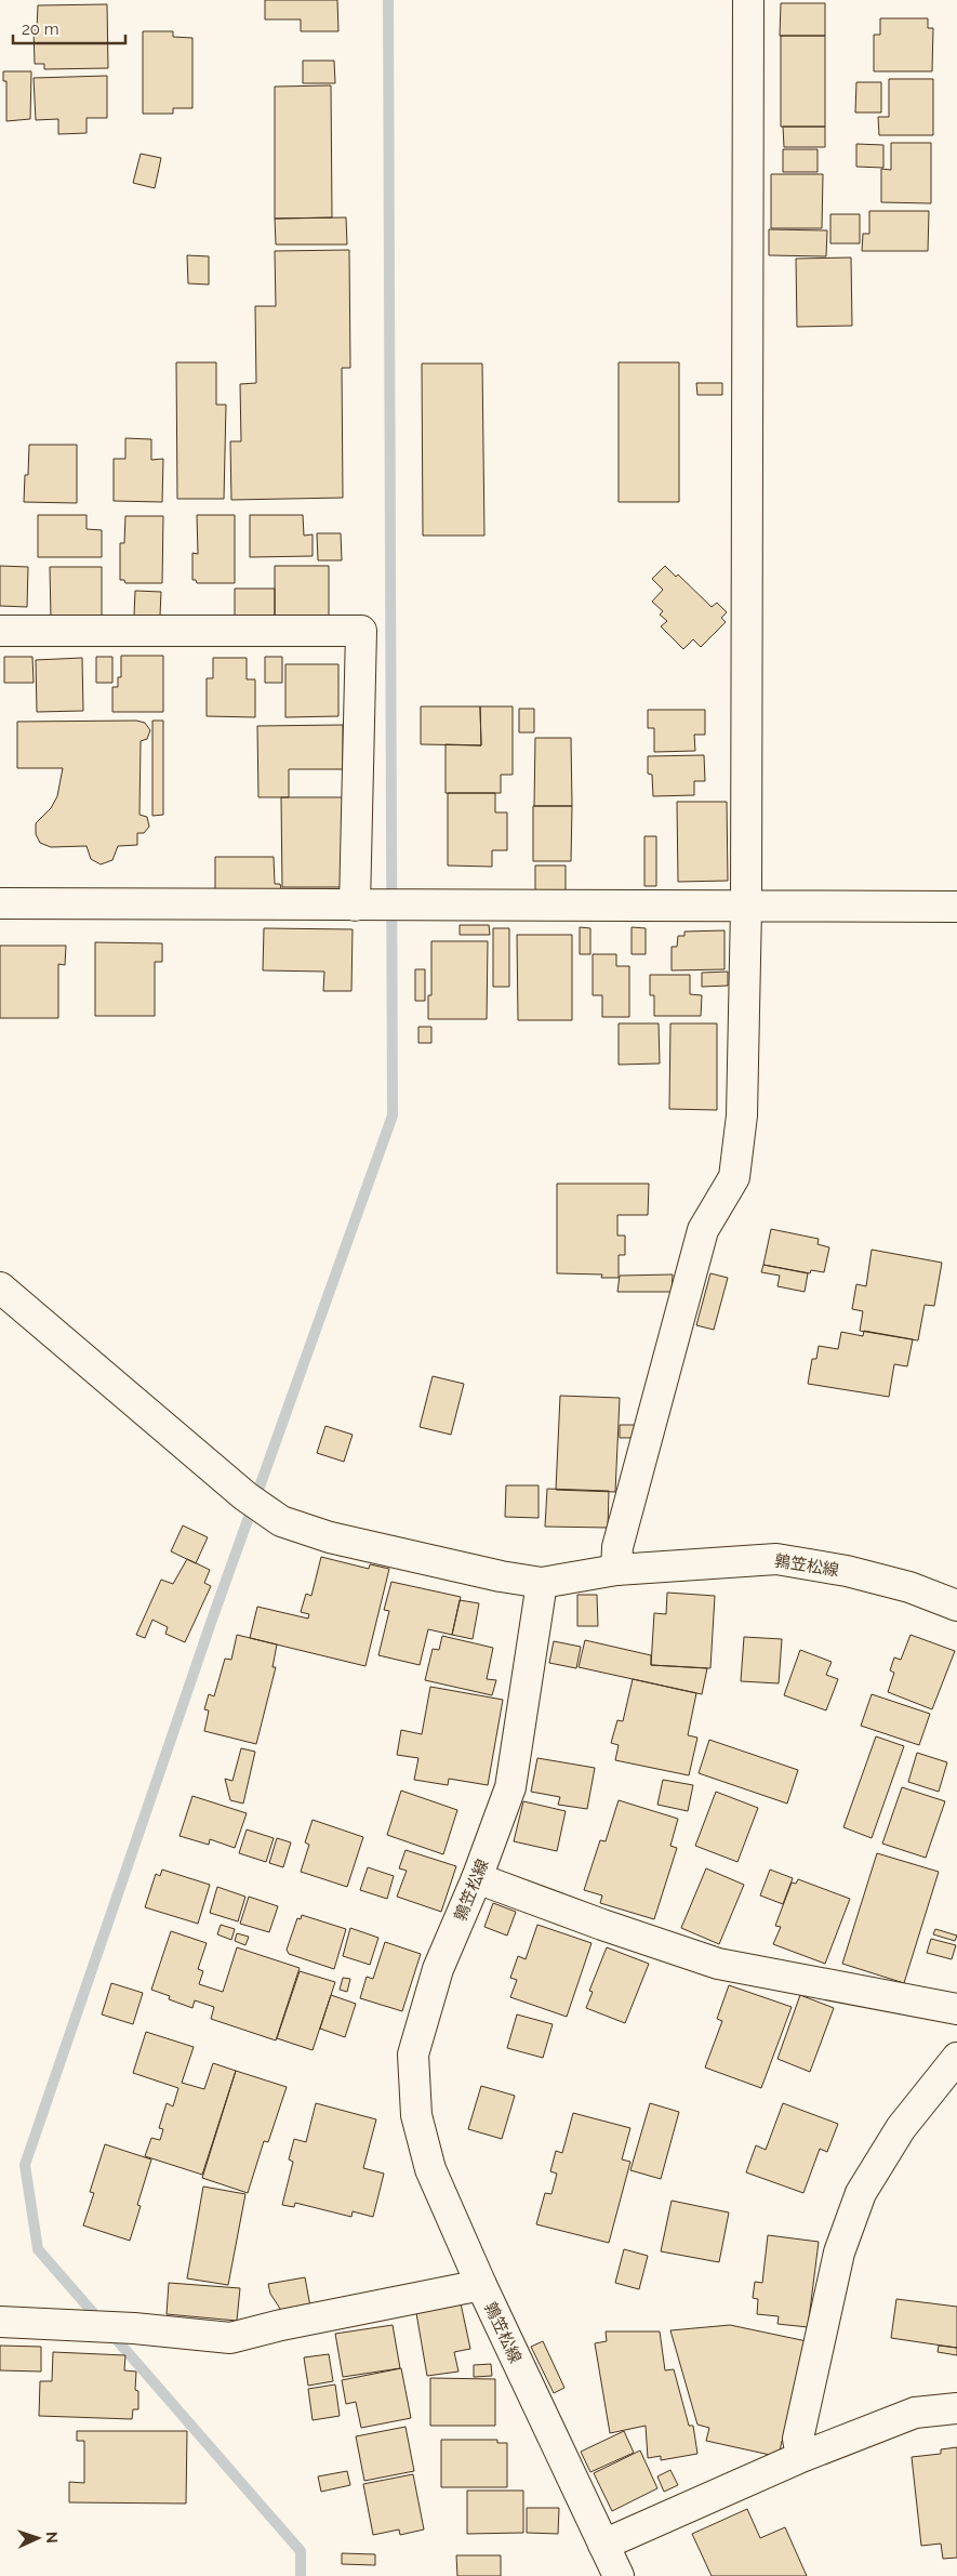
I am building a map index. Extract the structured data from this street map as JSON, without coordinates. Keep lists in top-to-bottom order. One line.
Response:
{"streets":{"street":["鶉笠松線"]},"scale_bar":"20 m","north":"right"}
